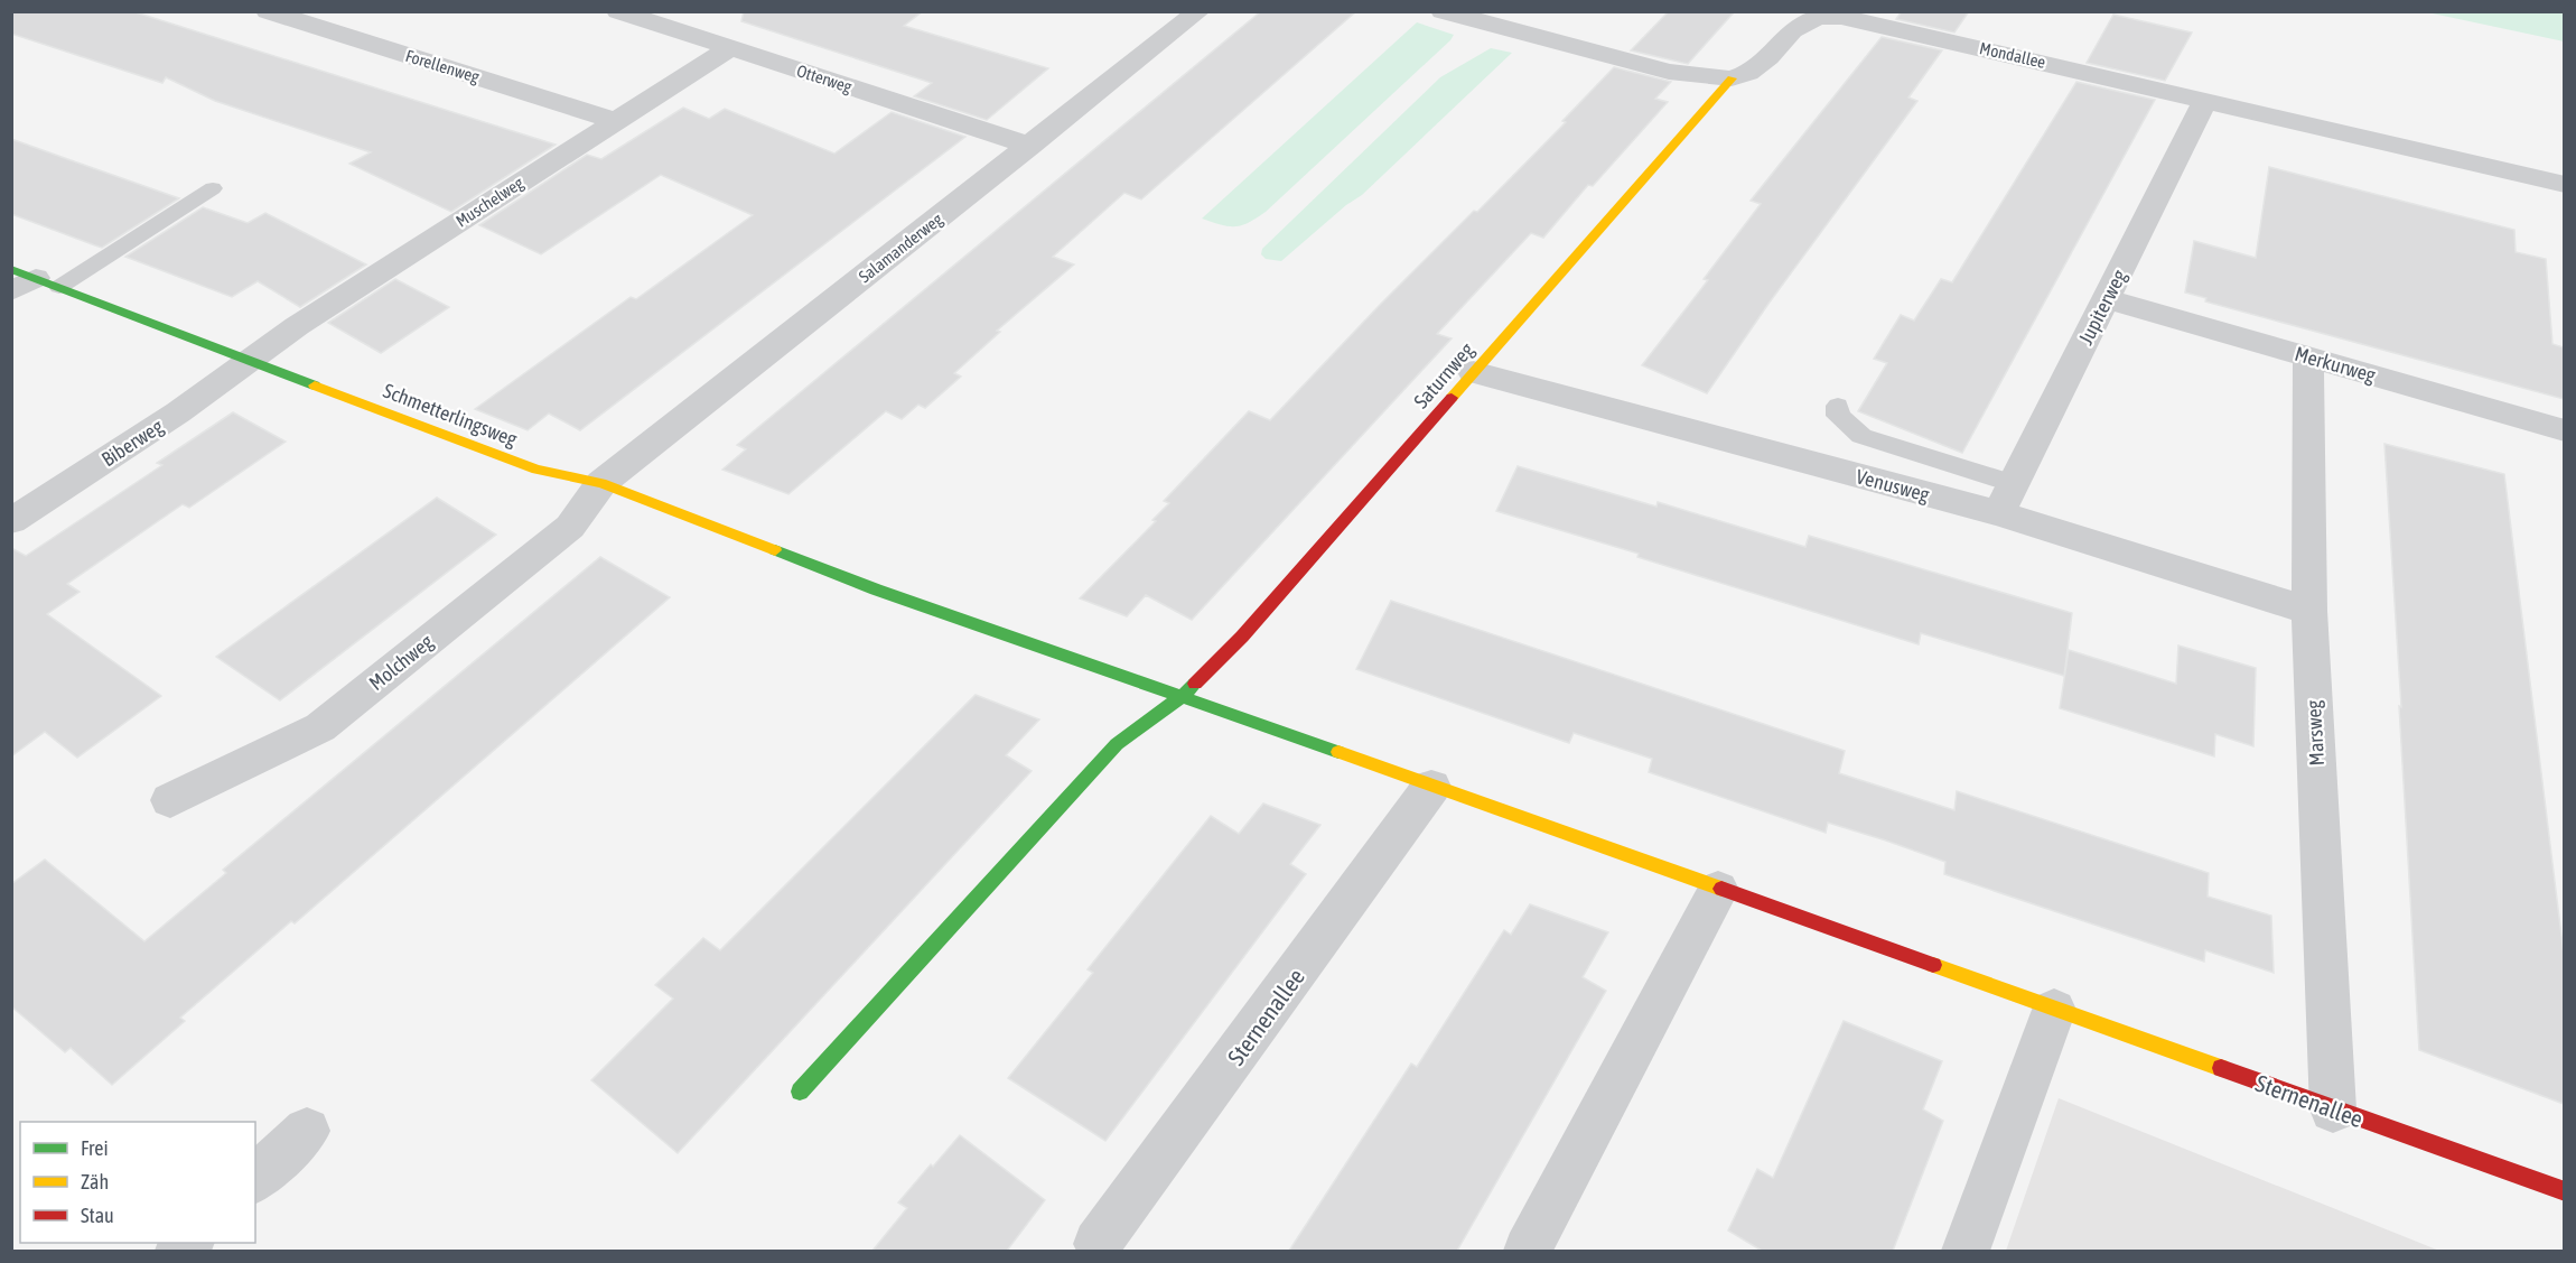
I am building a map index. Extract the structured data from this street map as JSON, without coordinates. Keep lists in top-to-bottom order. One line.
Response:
{"streets":{"street":["Mondallee","Forellenweg","Otterweg","Muschelweg","Salamanderweg","Jupiterweg","Merkurweg","Saturnweg","Schmetterlingsweg","Biberweg","Venusweg","Molchweg","Marsweg","Sternenallee"]},"crossings":[["Mondallee","Jupiterweg"],["Mondallee","Saturnweg"],["Forellenweg","Muschelweg"],["Otterweg","Muschelweg"],["Otterweg","Salamanderweg"],["Muschelweg","Schmetterlingsweg"],["Muschelweg","Biberweg"],["Salamanderweg","Schmetterlingsweg"],["Salamanderweg","Molchweg"],["Jupiterweg","Merkurweg"],["Jupiterweg","Venusweg"],["Merkurweg","Marsweg"],["Saturnweg","Venusweg"],["Saturnweg","Sternenallee"],["Schmetterlingsweg","Biberweg"],["Schmetterlingsweg","Molchweg"],["Schmetterlingsweg","Sternenallee"],["Venusweg","Marsweg"],["Marsweg","Sternenallee"]],"legend":["Frei","Zäh","Stau"]}
